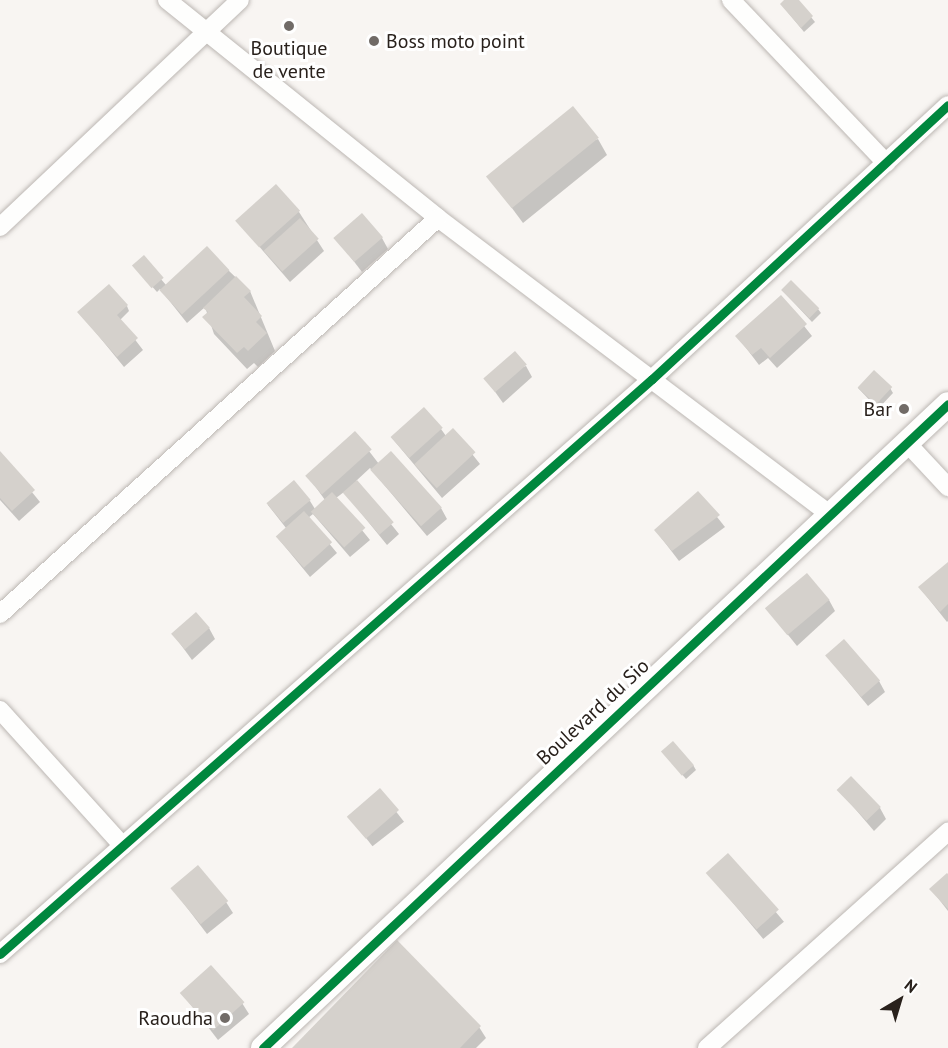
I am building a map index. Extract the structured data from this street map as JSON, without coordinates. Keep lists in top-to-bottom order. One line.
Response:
{"streets":{"street":["Boulevard du Sio"]},"places":["Boutique de vente","Boss moto point","Bar","Raoudha"],"north":"top right"}
